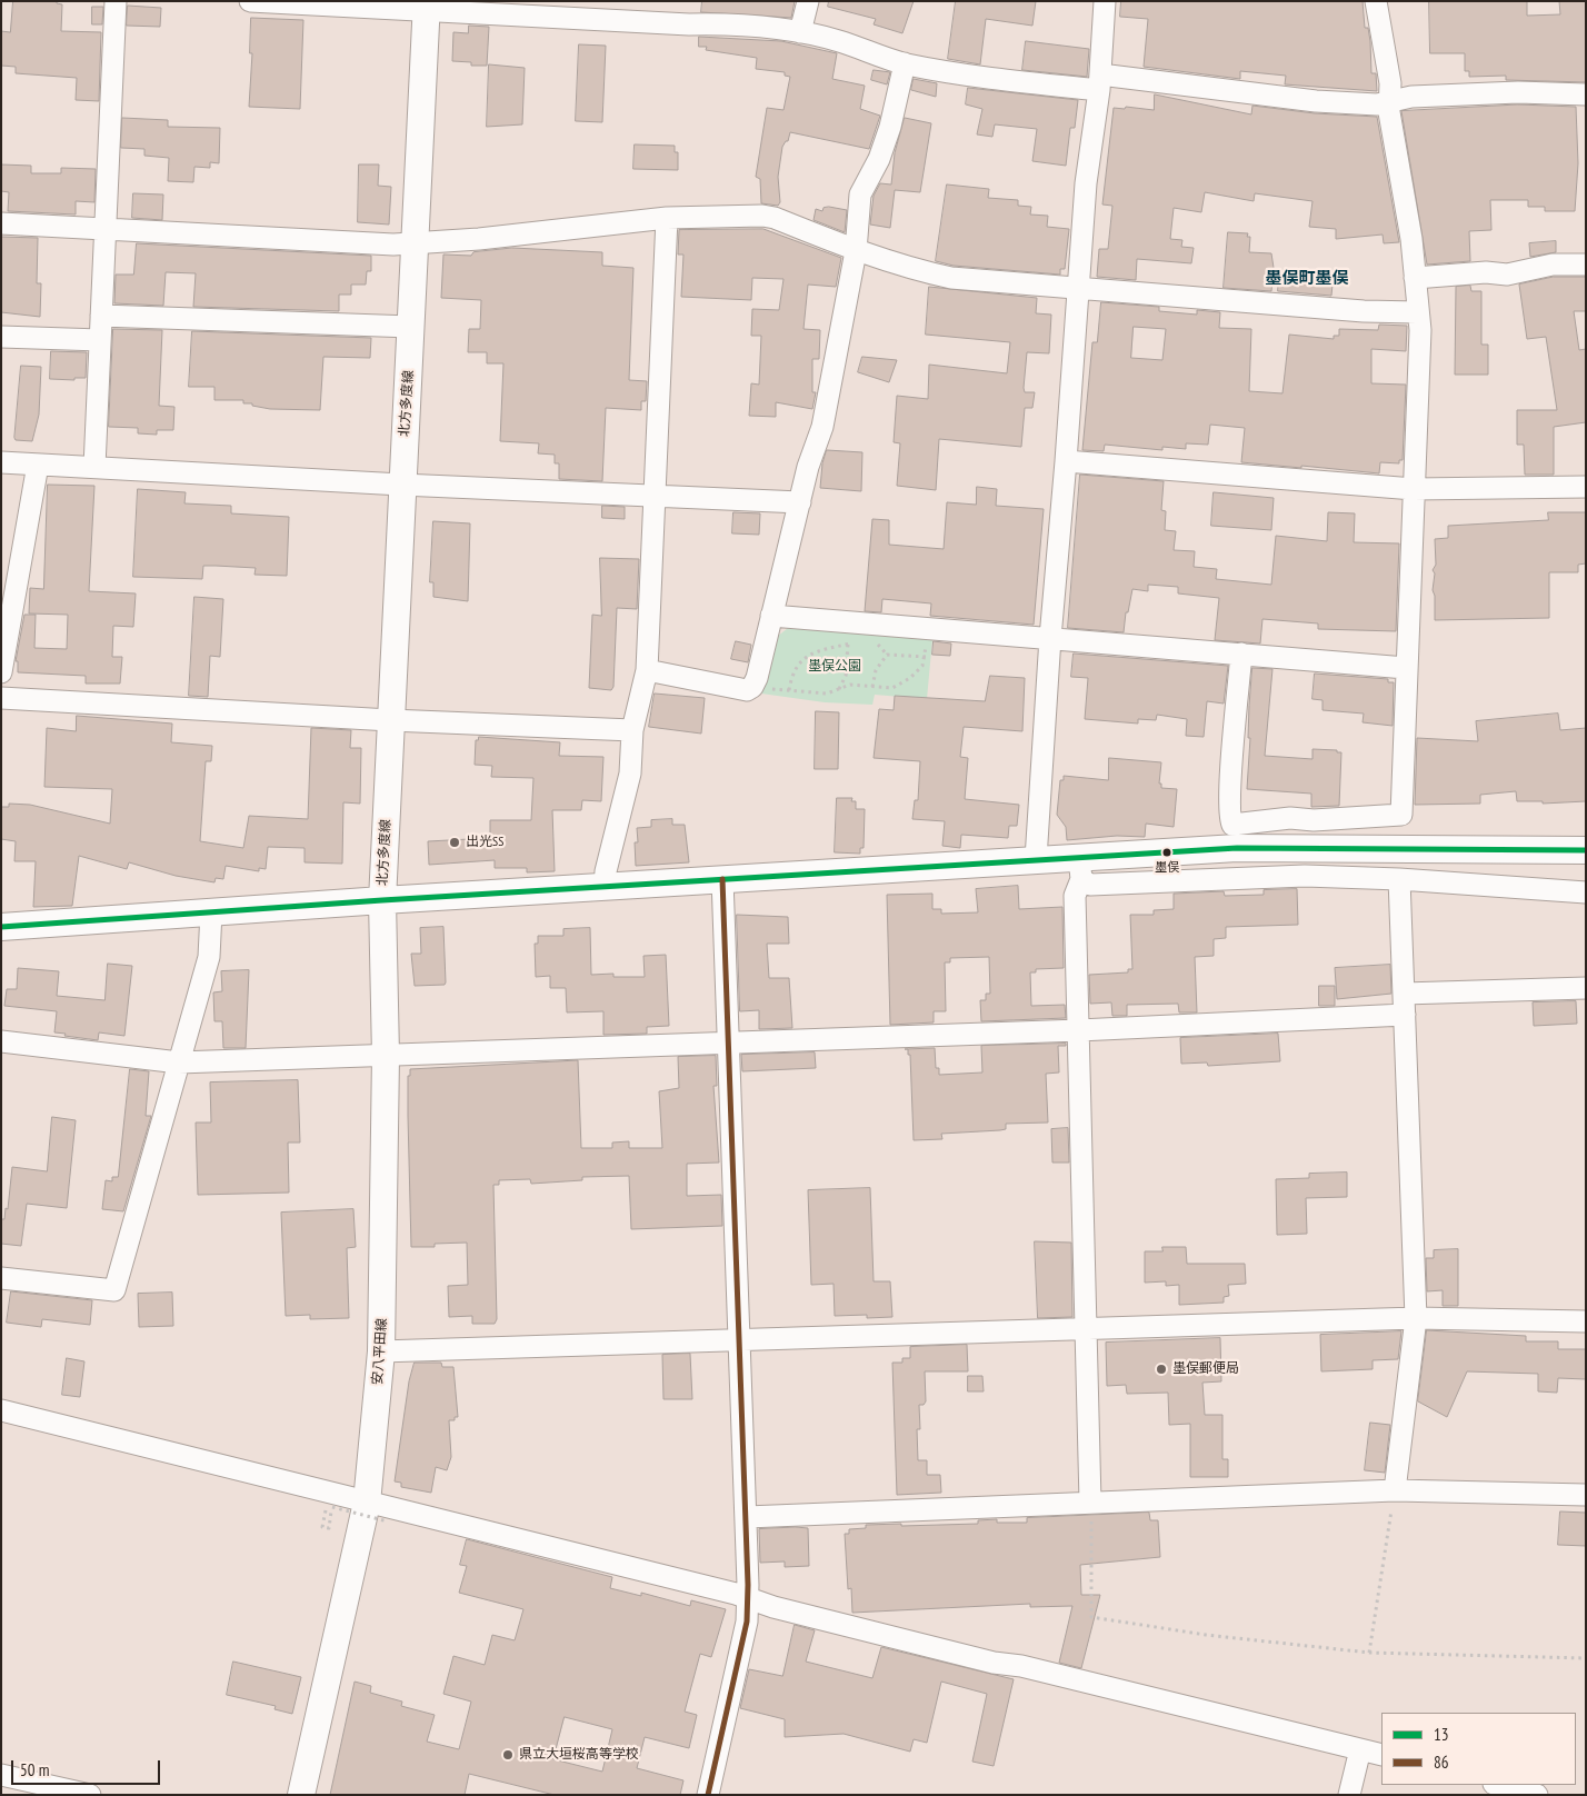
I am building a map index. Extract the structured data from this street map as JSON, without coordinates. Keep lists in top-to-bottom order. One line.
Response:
{"streets":{"main road":["北方多度線","安八平田線"]},"crossings":[["北方多度線","安八平田線"]],"districts":["墨俣町墨俣"],"parks":["墨俣公園"],"places":["出光SS","墨俣","墨俣郵便局","県立大垣桜高等学校"],"lines":["transit line 13","transit line 86"],"legend":["13","86"],"scale_bar":"50 m"}
